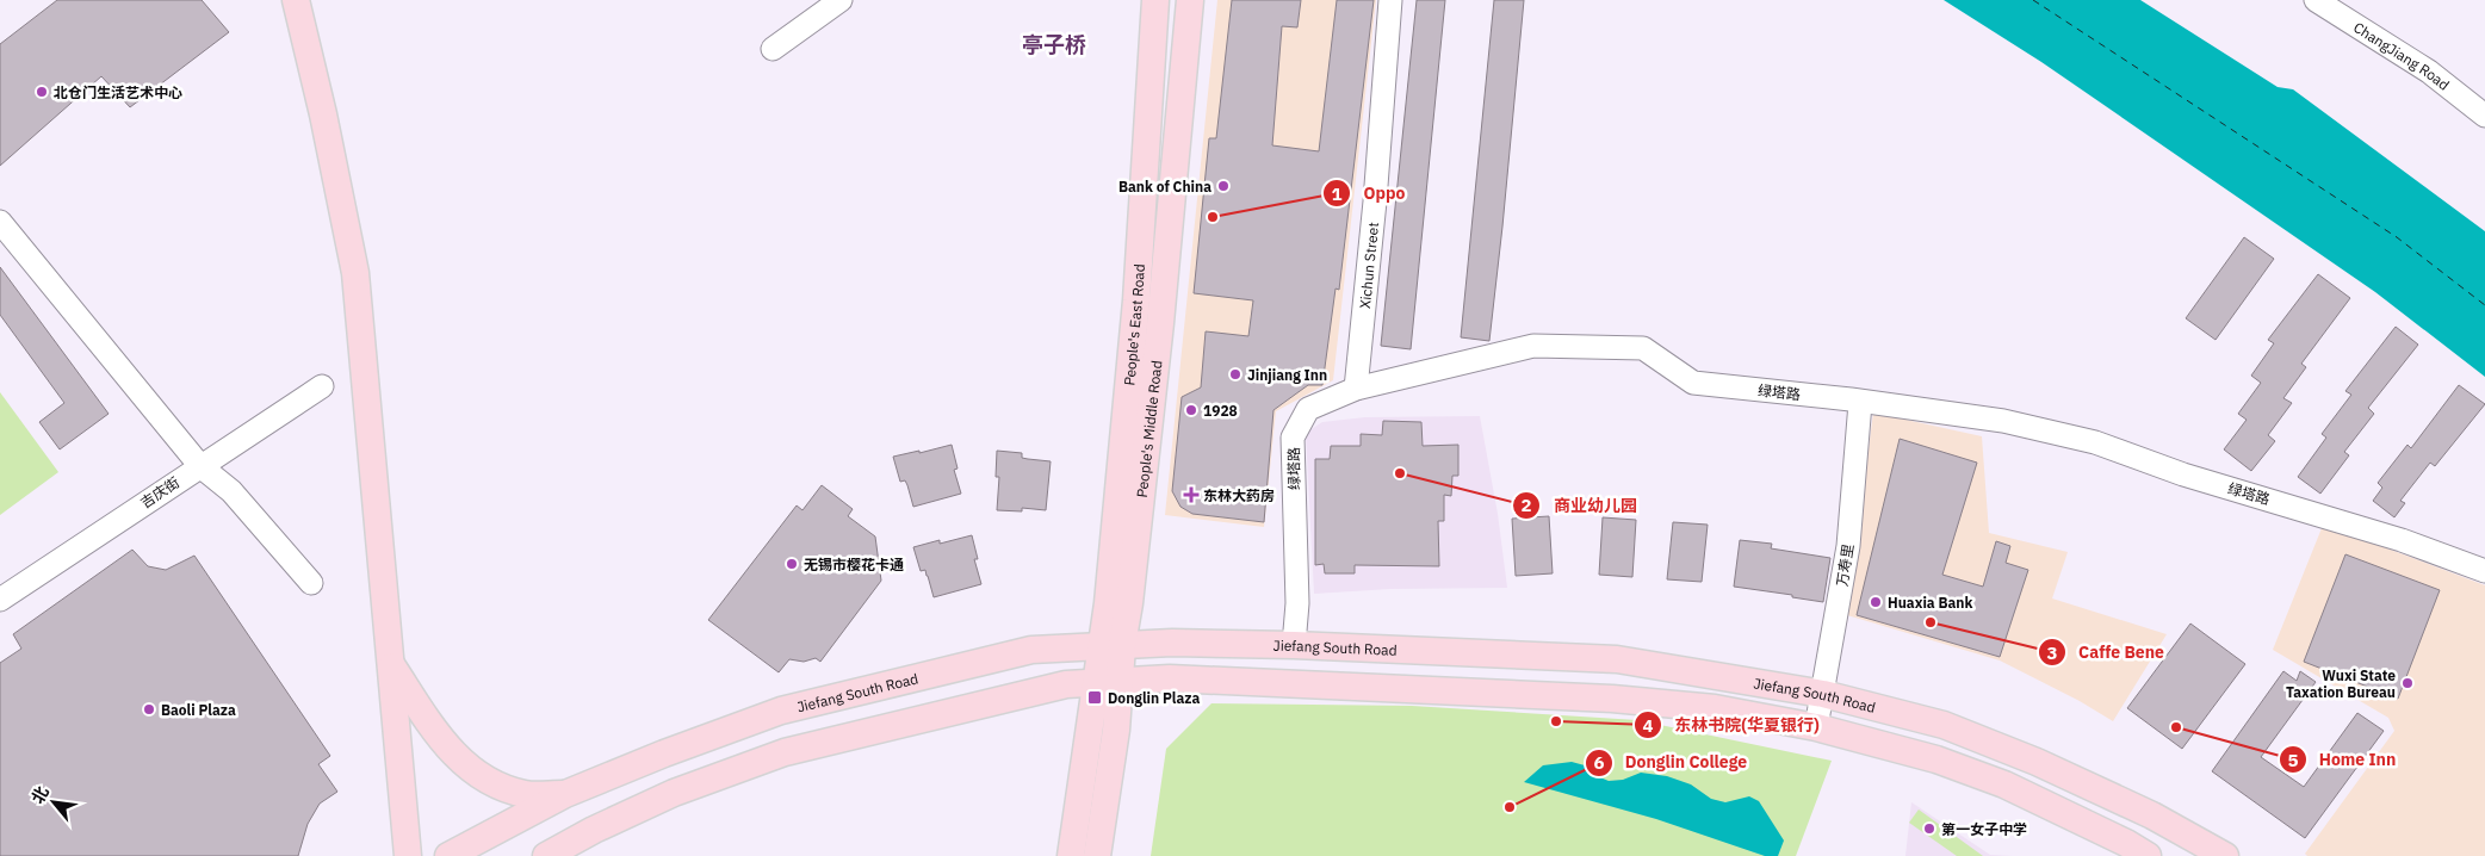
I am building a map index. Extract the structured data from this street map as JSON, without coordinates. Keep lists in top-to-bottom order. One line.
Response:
{"streets":{"main road":["People's East Road","People's Middle Road","Jiefang South Road"],"street":["ChangJiang Road","Xichun Street","绿塔路","吉庆街","万寿里"]},"crossings":[["Xichun Street","绿塔路"],["People's East Road","People's Middle Road"],["People's East Road","Jiefang South Road"],["绿塔路","万寿里"],["绿塔路","Jiefang South Road"],["People's Middle Road","Jiefang South Road"],["万寿里","Jiefang South Road"]],"districts":["亭子桥"],"places":{"other":["北仓门生活艺术中心","Bank of China","Oppo","Jinjiang Inn","1928","商业幼儿园","无锡市樱花卡通","Huaxia Bank","Caffe Bene","Wuxi State Taxation Bureau","Baoli Plaza","东林书院(华夏银行)","Home Inn","Donglin College","第一女子中学"],"health":["东林大药房"],"transit":["Donglin Plaza"]},"north":"top left"}
